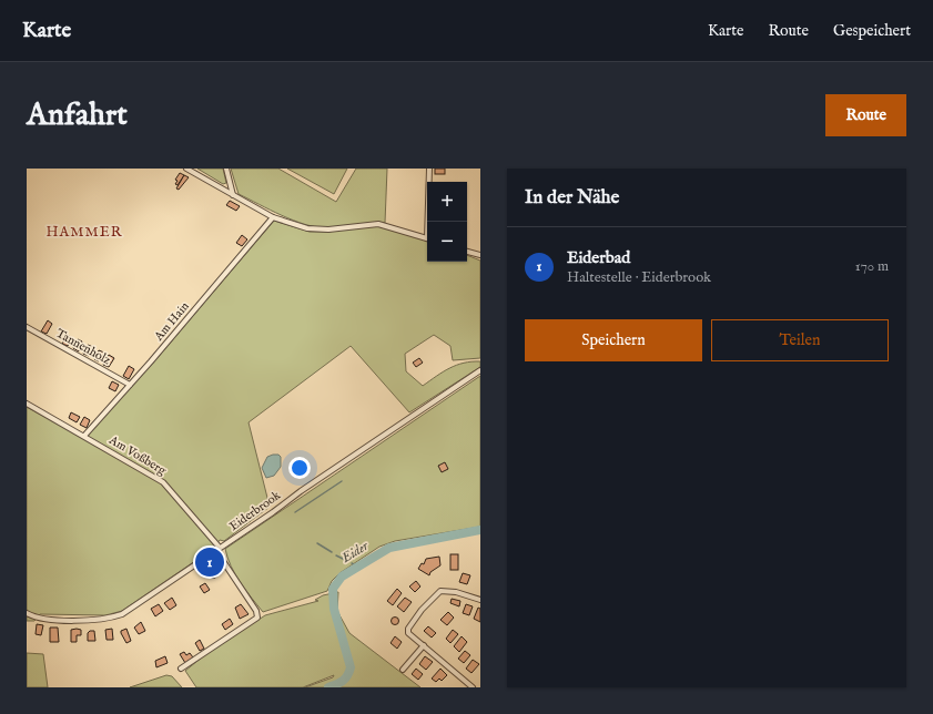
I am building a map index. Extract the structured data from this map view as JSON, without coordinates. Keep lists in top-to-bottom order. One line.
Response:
{"streets":{"street":["Am Hain","Tannenholz","Am Voßberg","Eiderbrook"]},"crossings":[["Am Hain","Tannenholz"],["Am Hain","Am Voßberg"],["Am Voßberg","Eiderbrook"]],"districts":["HAMMER"],"water":["Eider"],"page":{"header":"Karte","nav":["Karte","Route","Gespeichert"],"buttons":["Route",["Speichern","Teilen"]],"title":"Anfahrt","heading":"In der Nähe","map_buttons":["+","−"],"list":[{"mark":"1","name":"Eiderbad","note":"Haltestelle · Eiderbrook","value":"170 m"}],"pins":"1"}}
